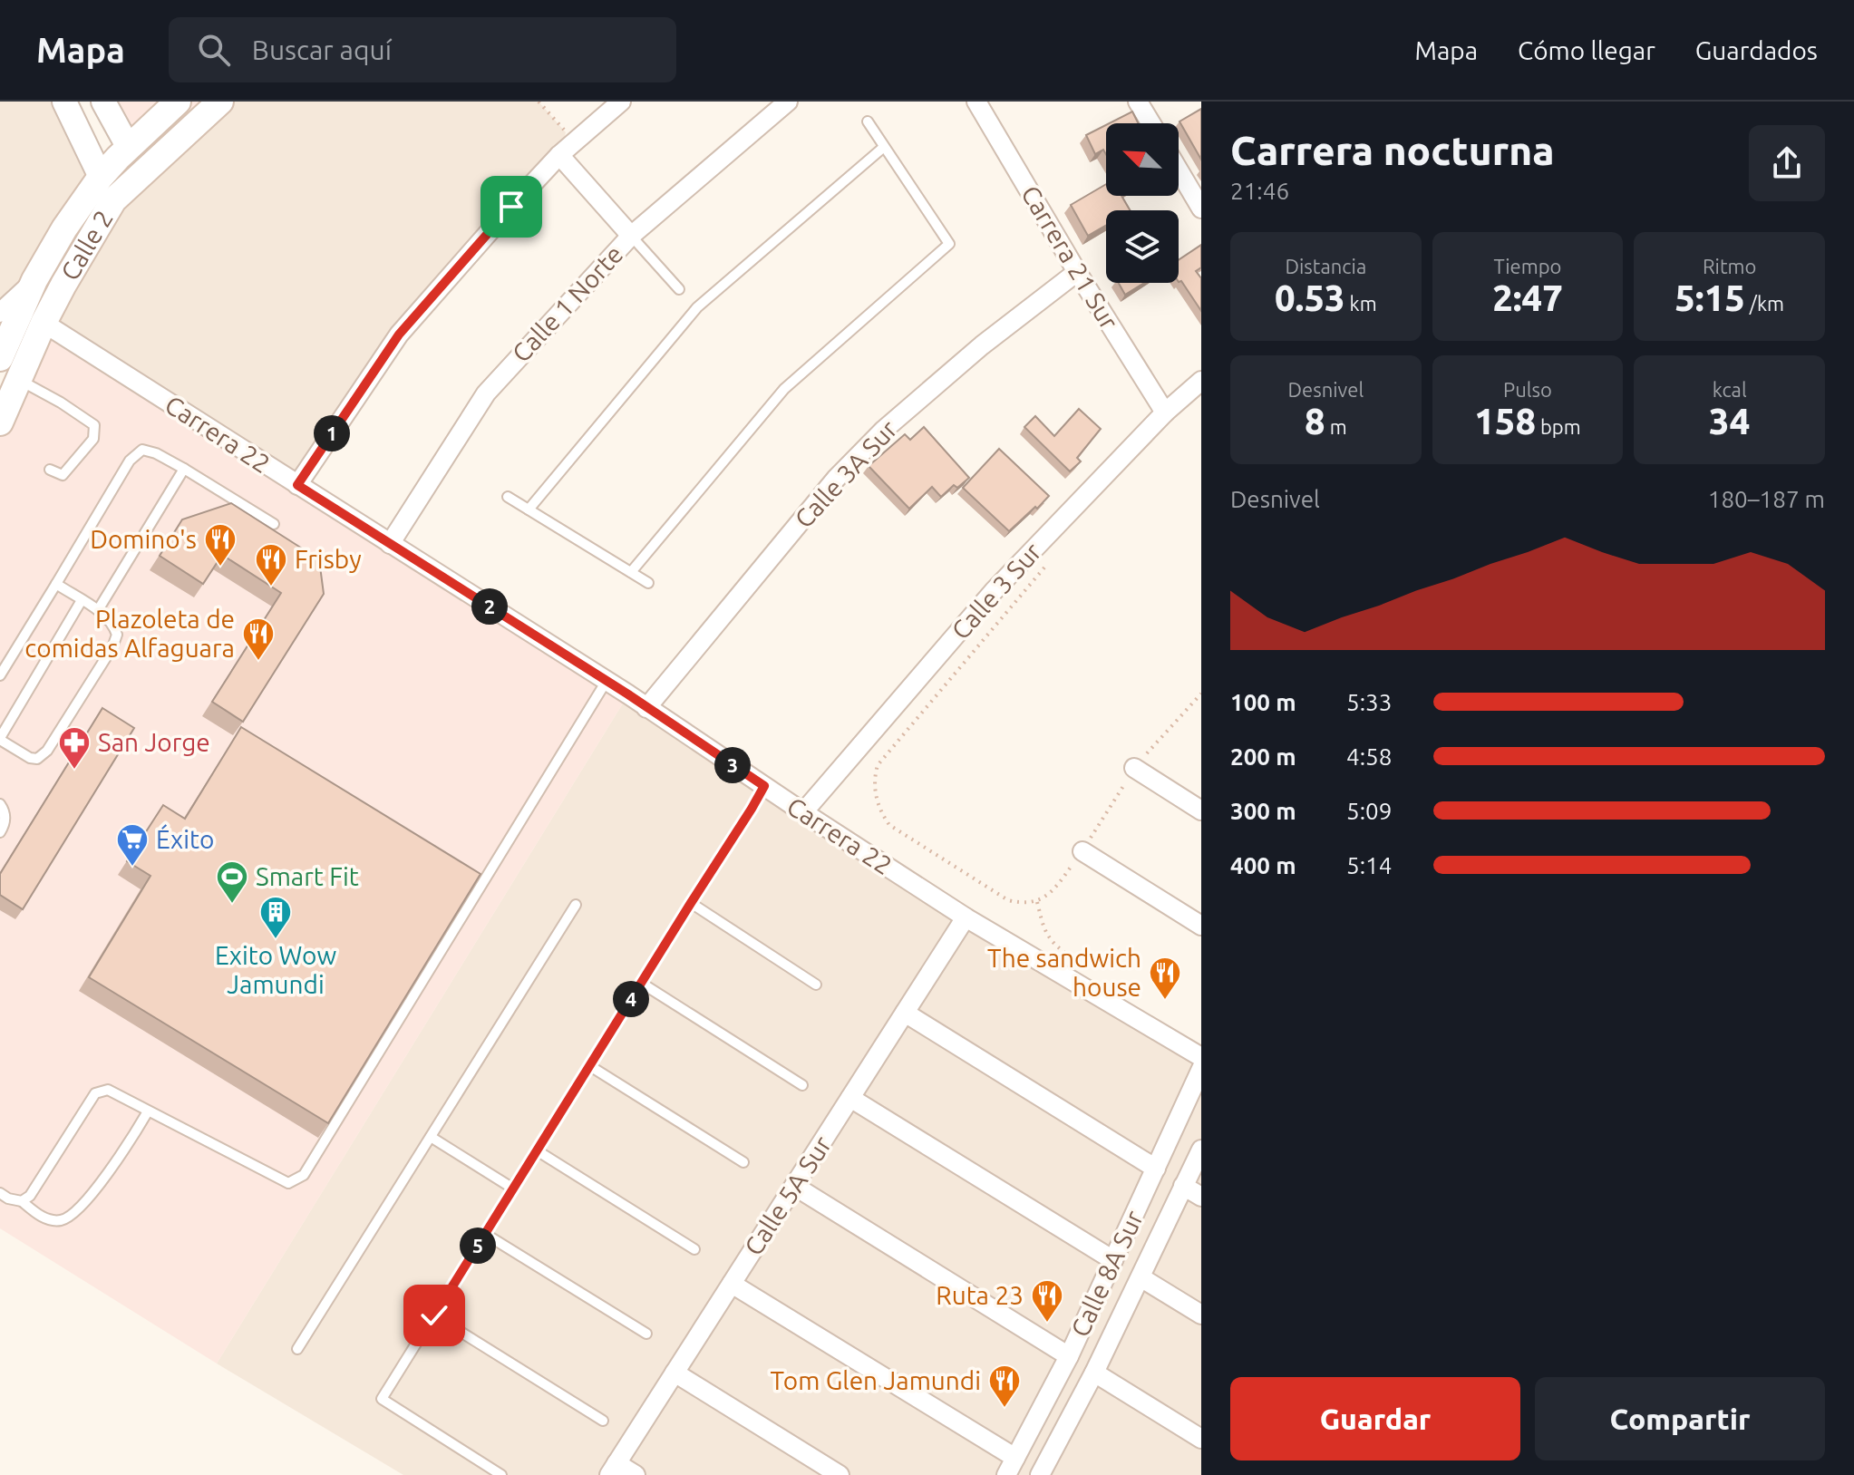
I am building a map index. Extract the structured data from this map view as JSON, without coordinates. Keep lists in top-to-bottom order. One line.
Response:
{"streets":{"main road":["Calle 2"],"street":["Carrera 21 Sur","Calle 1 Norte","Carrera 22","Calle 3A Sur","Calle 3 Sur","Calle 5A Sur","Calle 8A Sur"]},"crossings":[["Calle 2","Carrera 22"],["Carrera 21 Sur","Calle 3A Sur"],["Carrera 21 Sur","Calle 3 Sur"],["Calle 1 Norte","Carrera 22"],["Carrera 22","Calle 3A Sur"],["Carrera 22","Calle 3 Sur"],["Carrera 22","Calle 5A Sur"]],"places":{"restaurant":["Domino's","Frisby","Plazoleta de comidas Alfaguara","The sandwich house","Ruta 23","Tom Glen Jamundi"],"pharmacy":["San Jorge"],"supermarket":["Éxito"],"sports":["Smart Fit"],"building":["Exito Wow Jamundi"]},"north":"top left","page":{"header":"Mapa","search":"Buscar aquí","nav":["Mapa","Cómo llegar","Guardados"],"heading":["Carrera nocturna","21:46"],"stats":[["Distancia","0.53 km"],["Tiempo","2:47"],["Ritmo","5:15 /km"],["Desnivel","8 m"],["Pulso","158 bpm"],["kcal","34"]],"pins":["1","2","3","4","5"],"chart":["Desnivel","180–187 m"],"list":[{"name":"100 m","note":"5:33"},{"name":"200 m","note":"4:58"},{"name":"300 m","note":"5:09"},{"name":"400 m","note":"5:14"}],"buttons":["Guardar","Compartir"]}}
